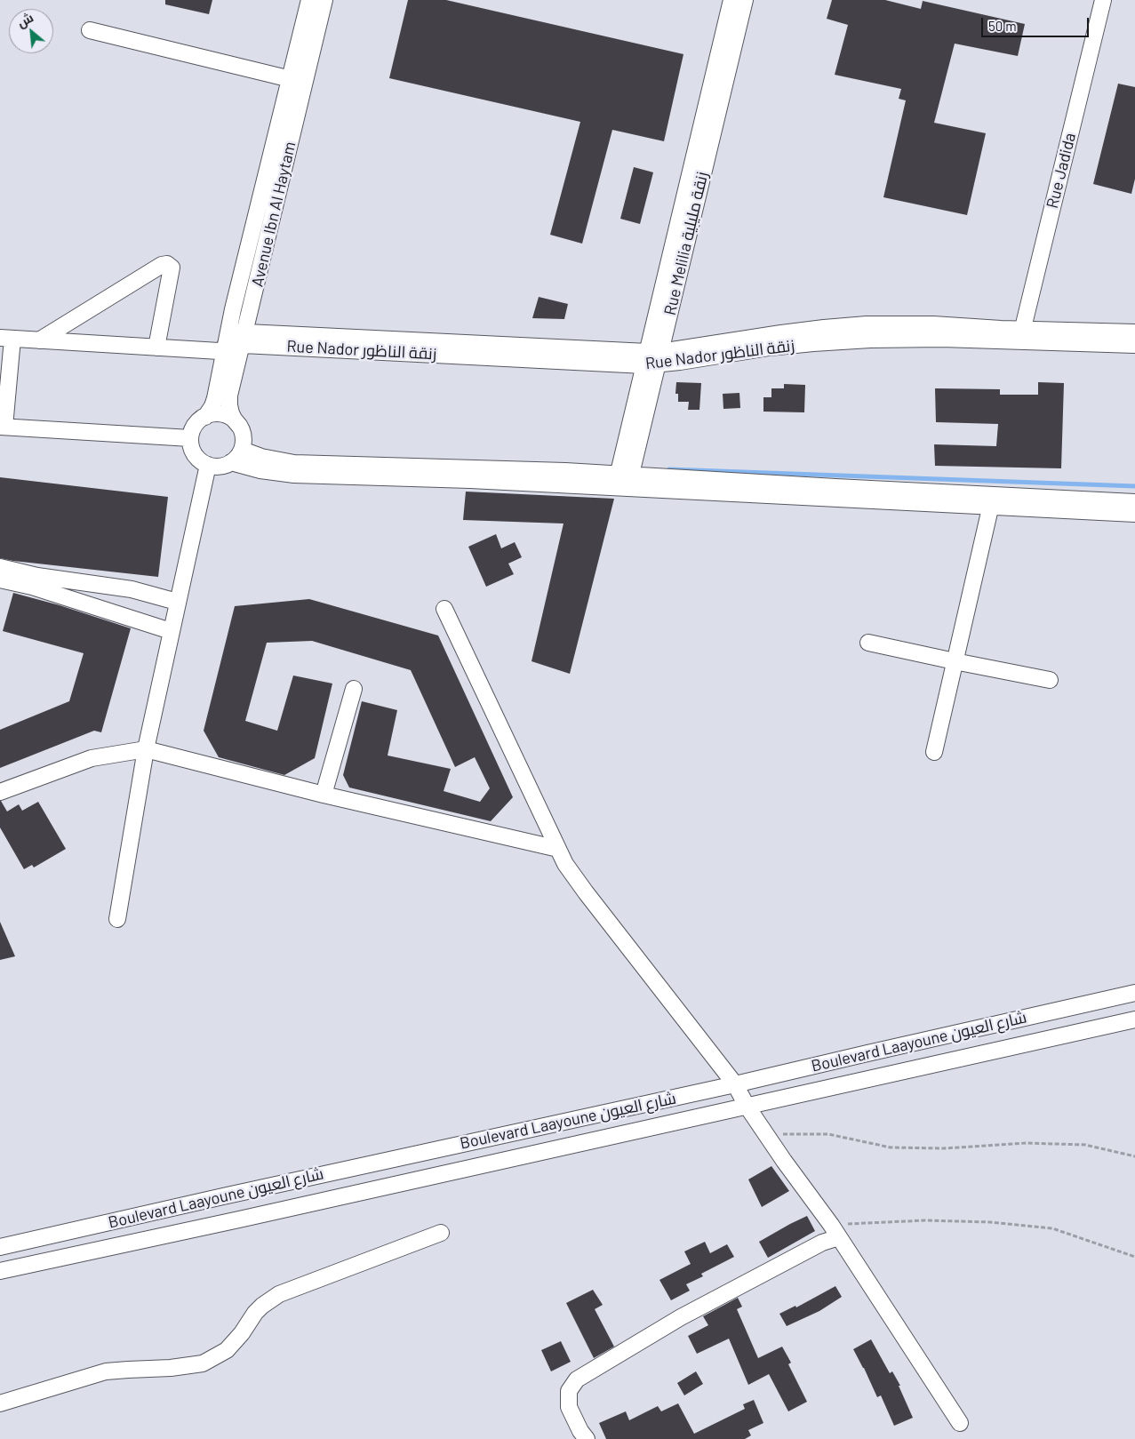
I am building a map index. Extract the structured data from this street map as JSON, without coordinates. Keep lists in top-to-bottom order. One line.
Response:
{"streets":{"street":["Rue Jadida","Avenue Ibn Al Haytam","Rue Melilia زنقة مليلية","Rue Nador زنقة الناظور","Boulevard Laayoune شارع العيون"]},"crossings":[["Rue Jadida","Rue Nador زنقة الناظور"],["Avenue Ibn Al Haytam","Rue Nador زنقة الناظور"],["Rue Melilia زنقة مليلية","Rue Nador زنقة الناظور"]],"scale_bar":"50 m","north":"top left"}
